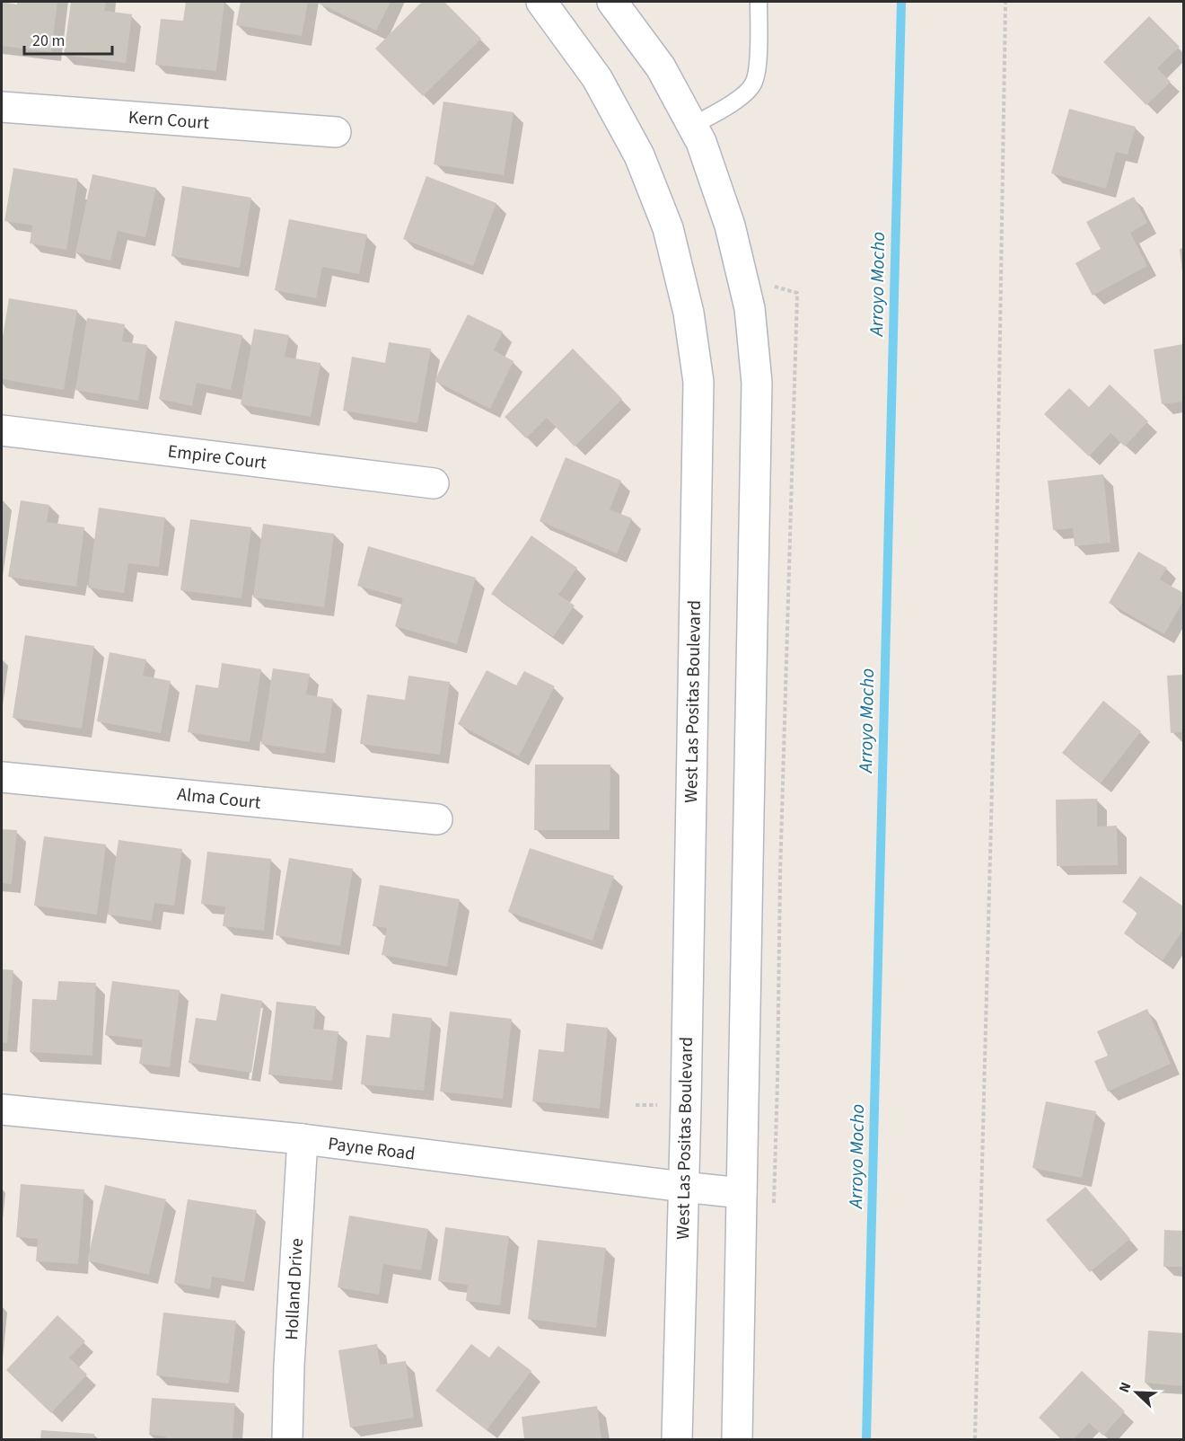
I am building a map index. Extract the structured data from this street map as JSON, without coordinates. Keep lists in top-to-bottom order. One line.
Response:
{"streets":{"main road":["Kern Court","Empire Court","West Las Positas Boulevard","Alma Court","Payne Road","Holland Drive"]},"crossings":[["West Las Positas Boulevard","Payne Road"],["Payne Road","Holland Drive"]],"water":["Arroyo Mocho"],"scale_bar":"20 m","north":"top left"}
